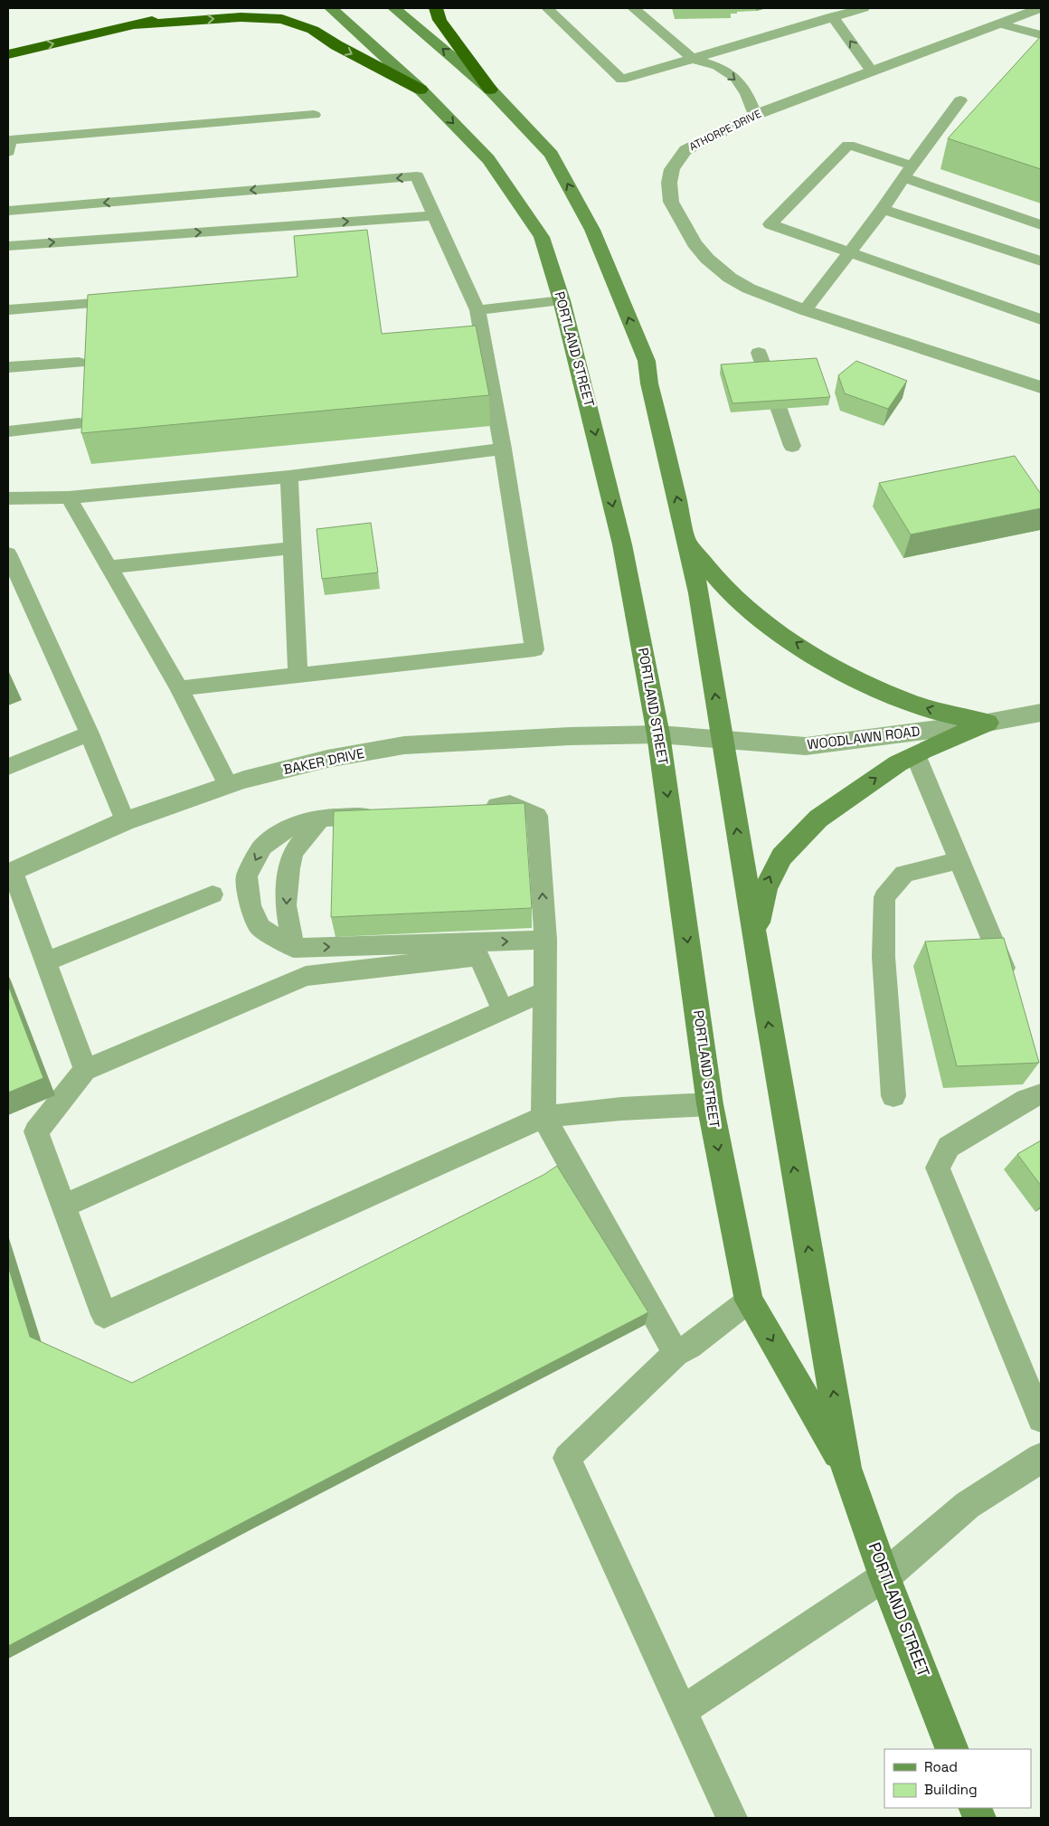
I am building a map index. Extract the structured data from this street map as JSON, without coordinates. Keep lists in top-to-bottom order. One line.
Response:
{"streets":{"main road":["PORTLAND STREET"],"street":["ATHORPE DRIVE","WOODLAWN ROAD","BAKER DRIVE"]},"crossings":[["PORTLAND STREET","WOODLAWN ROAD"],["PORTLAND STREET","BAKER DRIVE"],["WOODLAWN ROAD","BAKER DRIVE"]],"legend":["Road","Building"]}
